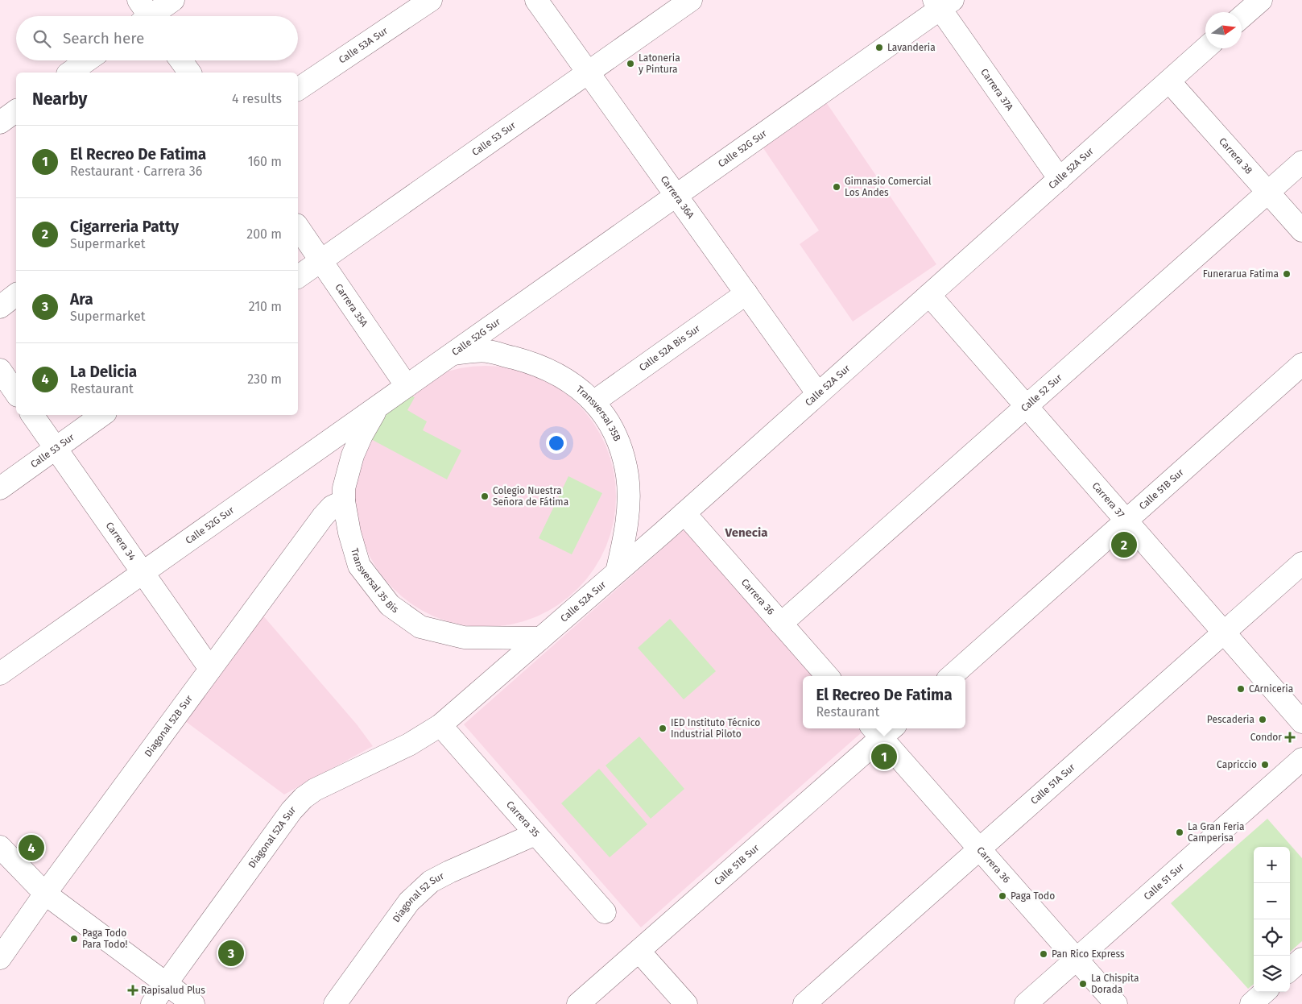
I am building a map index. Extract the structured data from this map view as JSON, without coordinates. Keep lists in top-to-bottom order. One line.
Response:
{"streets":{"street":["Calle 53A Sur","Carrera 37A","Calle 53 Sur","Calle 52G Sur","Carrera 38","Calle 52A Sur","Carrera 36A","Carrera 35A","Calle 52A Bis Sur","Calle 52 Sur","Transversal 35B","Calle 51B Sur","Carrera 37","Carrera 34","Transversal 35 Bis","Carrera 36","Diagonal 52B Sur","Calle 51A Sur","Carrera 35","Diagonal 52A Sur","Calle 51 Sur","Diagonal 52 Sur"]},"crossings":[["Carrera 37A","Calle 52G Sur"],["Carrera 37A","Calle 52A Sur"],["Calle 53 Sur","Carrera 36A"],["Calle 53 Sur","Carrera 35A"],["Calle 53 Sur","Carrera 34"],["Calle 52G Sur","Carrera 36A"],["Calle 52G Sur","Carrera 35A"],["Calle 52G Sur","Transversal 35B"],["Calle 52G Sur","Carrera 34"],["Calle 52G Sur","Transversal 35 Bis"],["Carrera 38","Calle 52A Sur"],["Carrera 38","Calle 52 Sur"],["Calle 52A Sur","Carrera 36A"],["Calle 52A Sur","Transversal 35B"],["Calle 52A Sur","Carrera 37"],["Calle 52A Sur","Transversal 35 Bis"],["Calle 52A Sur","Carrera 36"],["Calle 52A Sur","Carrera 35"],["Calle 52A Sur","Diagonal 52A Sur"],["Carrera 36A","Calle 52A Bis Sur"],["Calle 52A Bis Sur","Transversal 35B"],["Calle 52 Sur","Carrera 37"],["Calle 52 Sur","Carrera 36"],["Calle 51B Sur","Carrera 37"],["Calle 51B Sur","Carrera 36"],["Carrera 37","Calle 51A Sur"],["Carrera 34","Diagonal 52B Sur"],["Transversal 35 Bis","Diagonal 52B Sur"],["Carrera 36","Calle 51A Sur"],["Carrera 36","Calle 51 Sur"],["Carrera 35","Diagonal 52A Sur"],["Carrera 35","Diagonal 52 Sur"]],"districts":["Venecia"],"places":{"other":["Lavanderia","Latoneria y Pintura","Gimnasio Comercial Los Andes","Funerarua Fatima","Colegio Nuestra Señora de Fátima","CArniceria","Pescaderia","IED Instituto Técnico Industrial Piloto","Capriccio","La Gran Feria Camperisa","Paga Todo","Paga Todo Para Todo!","Pan Rico Express","La Chispita Dorada"],"health":["Condor","Rapisalud Plus"]},"north":"right","page":{"search":"Search here","heading":["Nearby","4 results"],"list":[{"mark":"1","name":"El Recreo De Fatima","note":"Restaurant · Carrera 36","value":"160 m"},{"mark":"2","name":"Cigarreria Patty","note":"Supermarket","value":"200 m"},{"mark":"3","name":"Ara","note":"Supermarket","value":"210 m"},{"mark":"4","name":"La Delicia","note":"Restaurant","value":"230 m"}],"pins":["2","1","4","3"],"popup":["El Recreo De Fatima","Restaurant"],"map_buttons":["+","−"]}}
